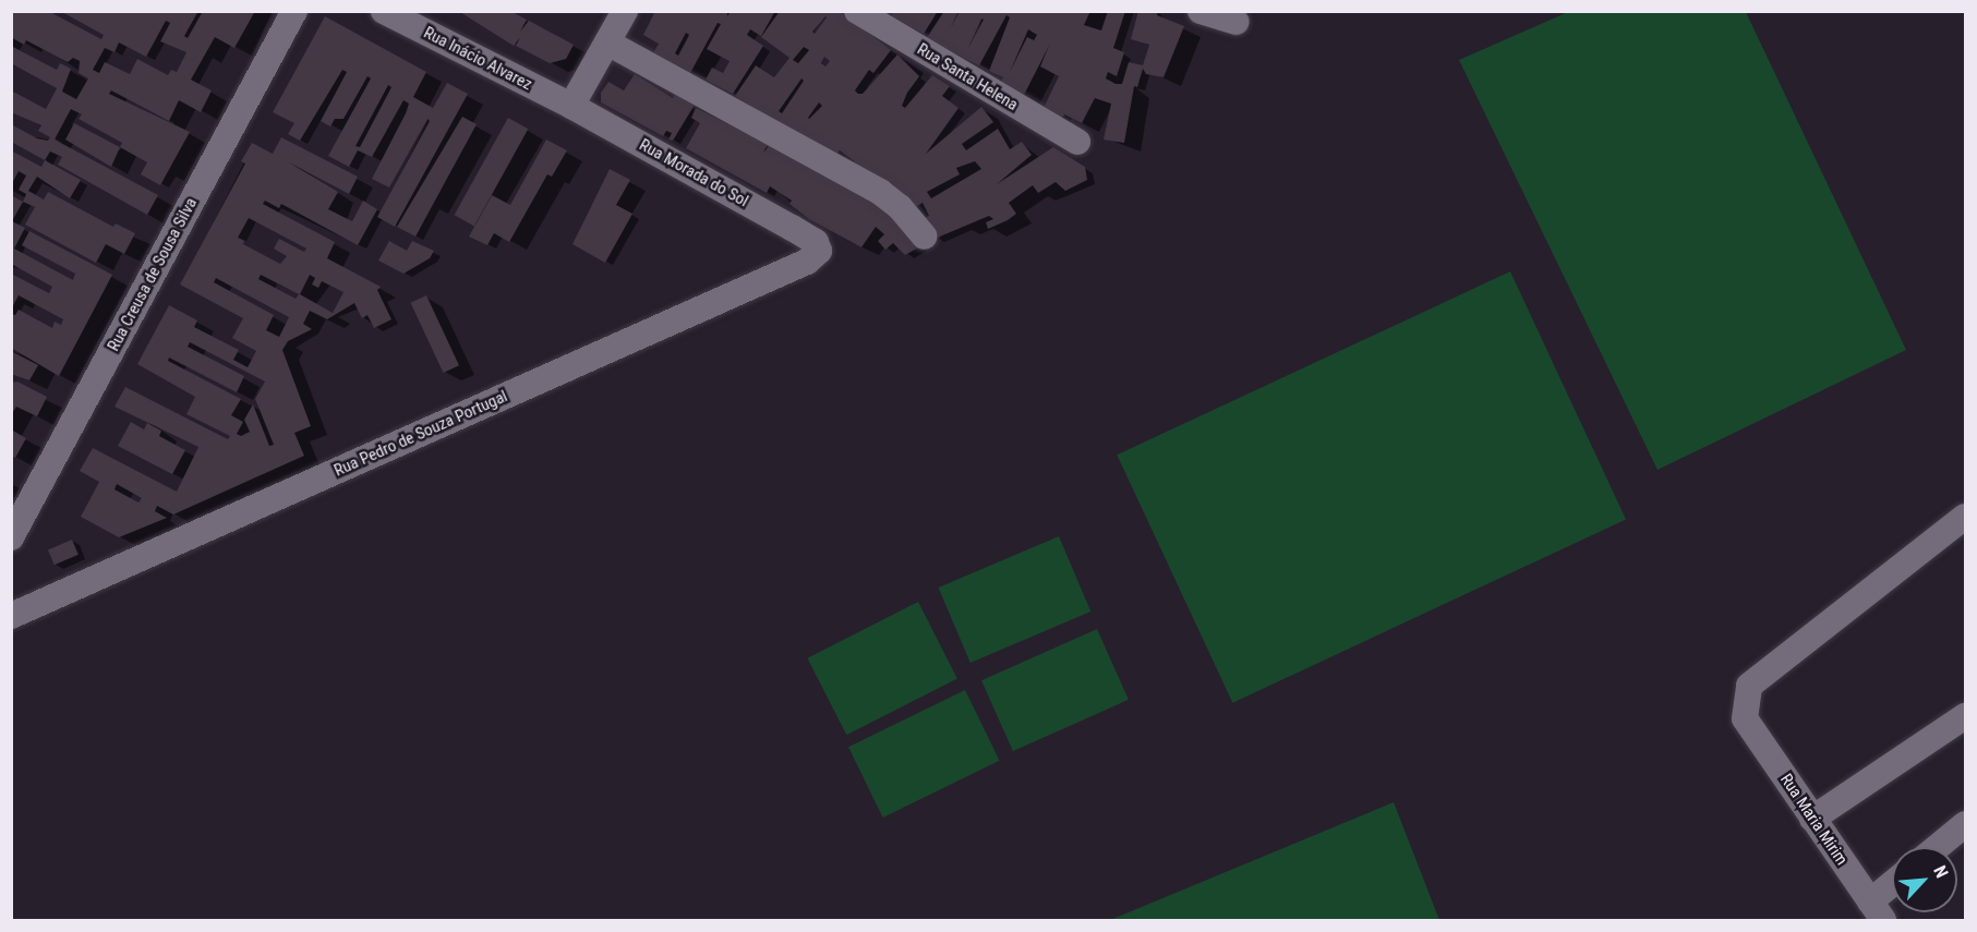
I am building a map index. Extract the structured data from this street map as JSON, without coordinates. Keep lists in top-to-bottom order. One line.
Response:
{"streets":{"street":["Rua Inácio Alvarez","Rua Santa Helena","Rua Morada do Sol","Rua Creusa de Sousa Silva","Rua Pedro de Souza Portugal","Rua Maria Mirim"]},"crossings":[["Rua Inácio Alvarez","Rua Morada do Sol"],["Rua Morada do Sol","Rua Pedro de Souza Portugal"]],"north":"top right"}
